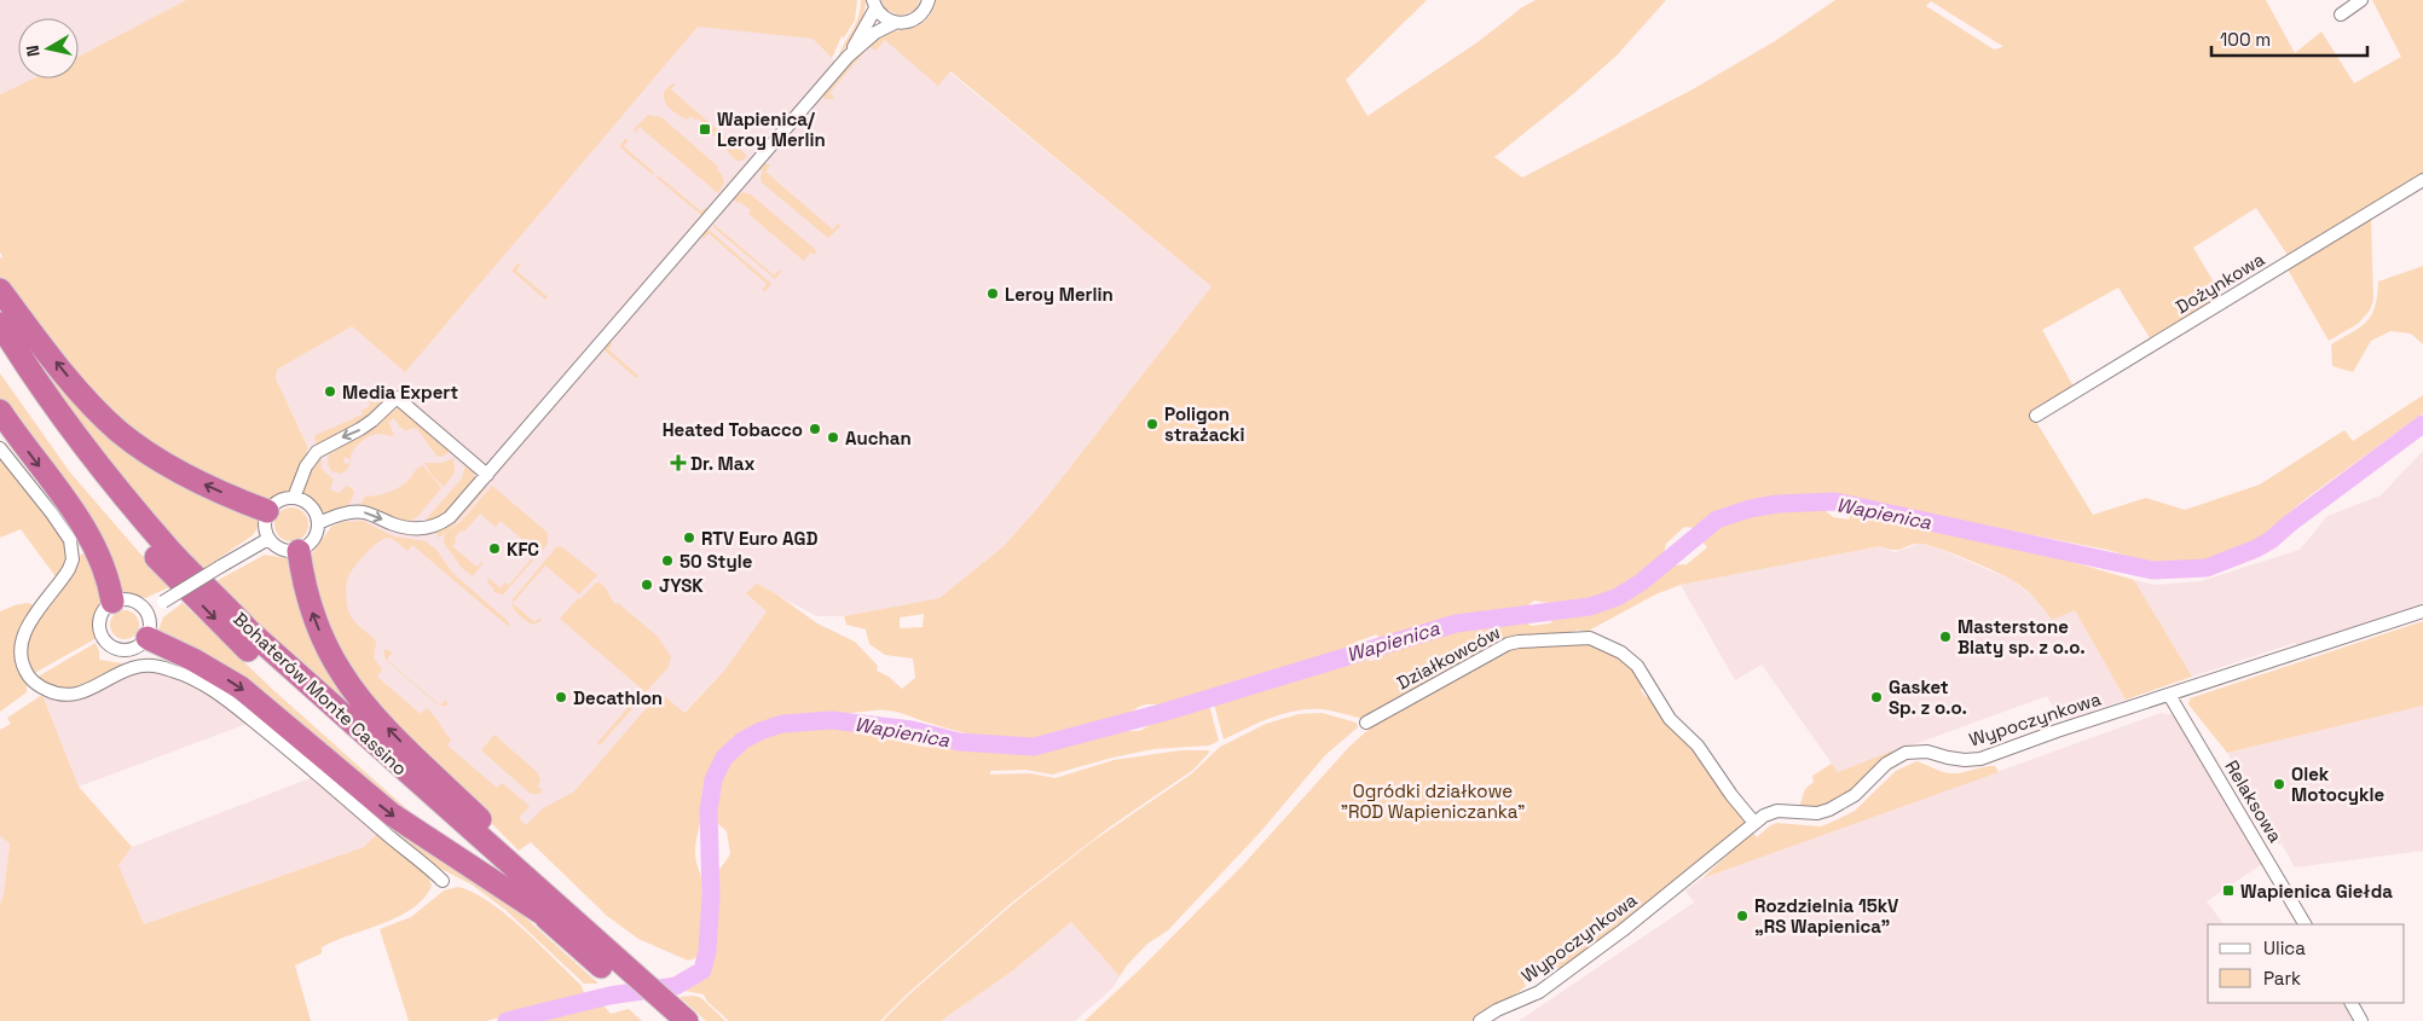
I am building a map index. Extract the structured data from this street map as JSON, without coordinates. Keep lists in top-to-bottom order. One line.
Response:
{"streets":{"highway":["Bohaterów Monte Cassino"],"street":["Dożynkowa","Działkowców","Wypoczynkowa","Relaksowa"]},"crossings":[["Działkowców","Wypoczynkowa"],["Wypoczynkowa","Relaksowa"]],"water":["Wapienica"],"parks":["Ogródki działkowe \"ROD Wapieniczanka\""],"places":{"transit":["Wapienica/ Leroy Merlin","Wapienica Giełda"],"other":["Leroy Merlin","Media Expert","Poligon strażacki","Heated Tobacco","Auchan","RTV Euro AGD","KFC","50 Style","JYSK","Masterstone Blaty sp. z o.o.","Decathlon","Gasket Sp. z o.o.","Olek Motocykle","Rozdzielnia 15kV „RS Wapienica”"],"health":["Dr. Max"]},"legend":["Ulica","Park"],"scale_bar":"100 m","north":"left"}
